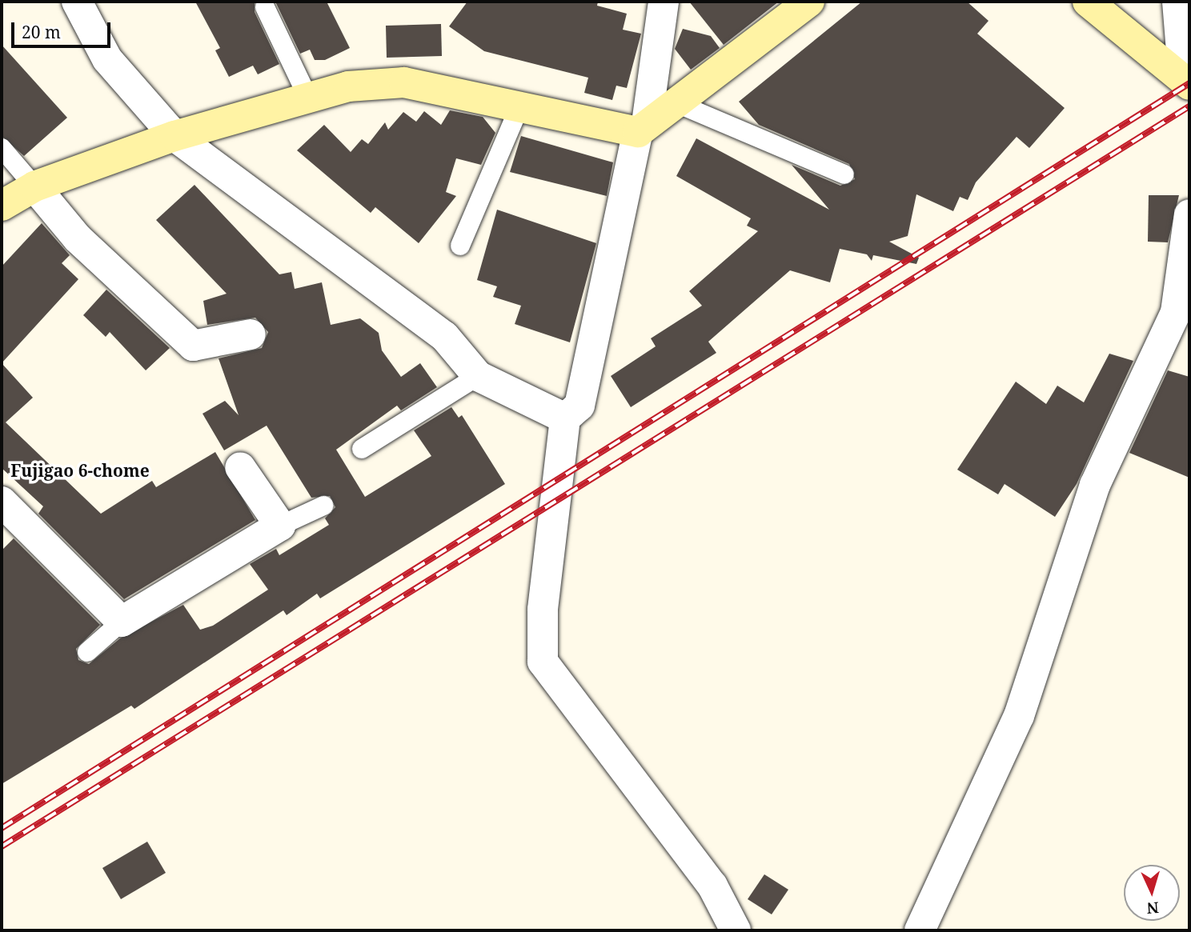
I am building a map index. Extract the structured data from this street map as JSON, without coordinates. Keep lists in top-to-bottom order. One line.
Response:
{"districts":["Fujigao 6-chome"],"scale_bar":"20 m","north":"bottom"}
